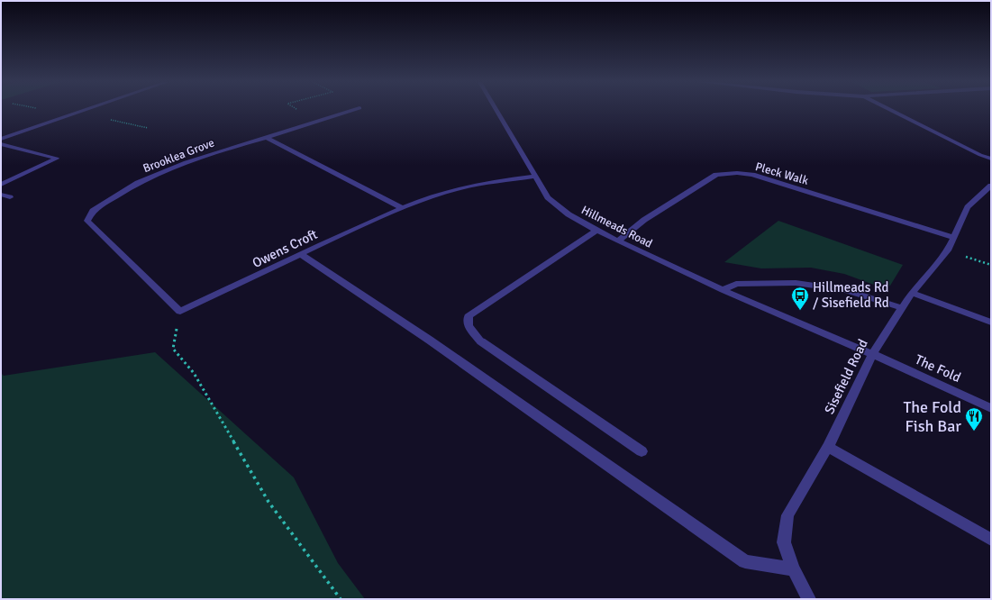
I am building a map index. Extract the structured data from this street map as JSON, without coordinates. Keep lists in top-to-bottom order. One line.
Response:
{"streets":{"street":["Brooklea Grove","Pleck Walk","Hillmeads Road","Owens Croft","The Fold","Sisefield Road"]},"crossings":[["Brooklea Grove","Owens Croft"],["Pleck Walk","Hillmeads Road"],["Pleck Walk","Sisefield Road"],["Hillmeads Road","Owens Croft"],["Hillmeads Road","The Fold"],["Hillmeads Road","Sisefield Road"],["The Fold","Sisefield Road"]],"places":{"bus stop":["Hillmeads Rd / Sisefield Rd"],"restaurant":["The Fold Fish Bar"]}}
